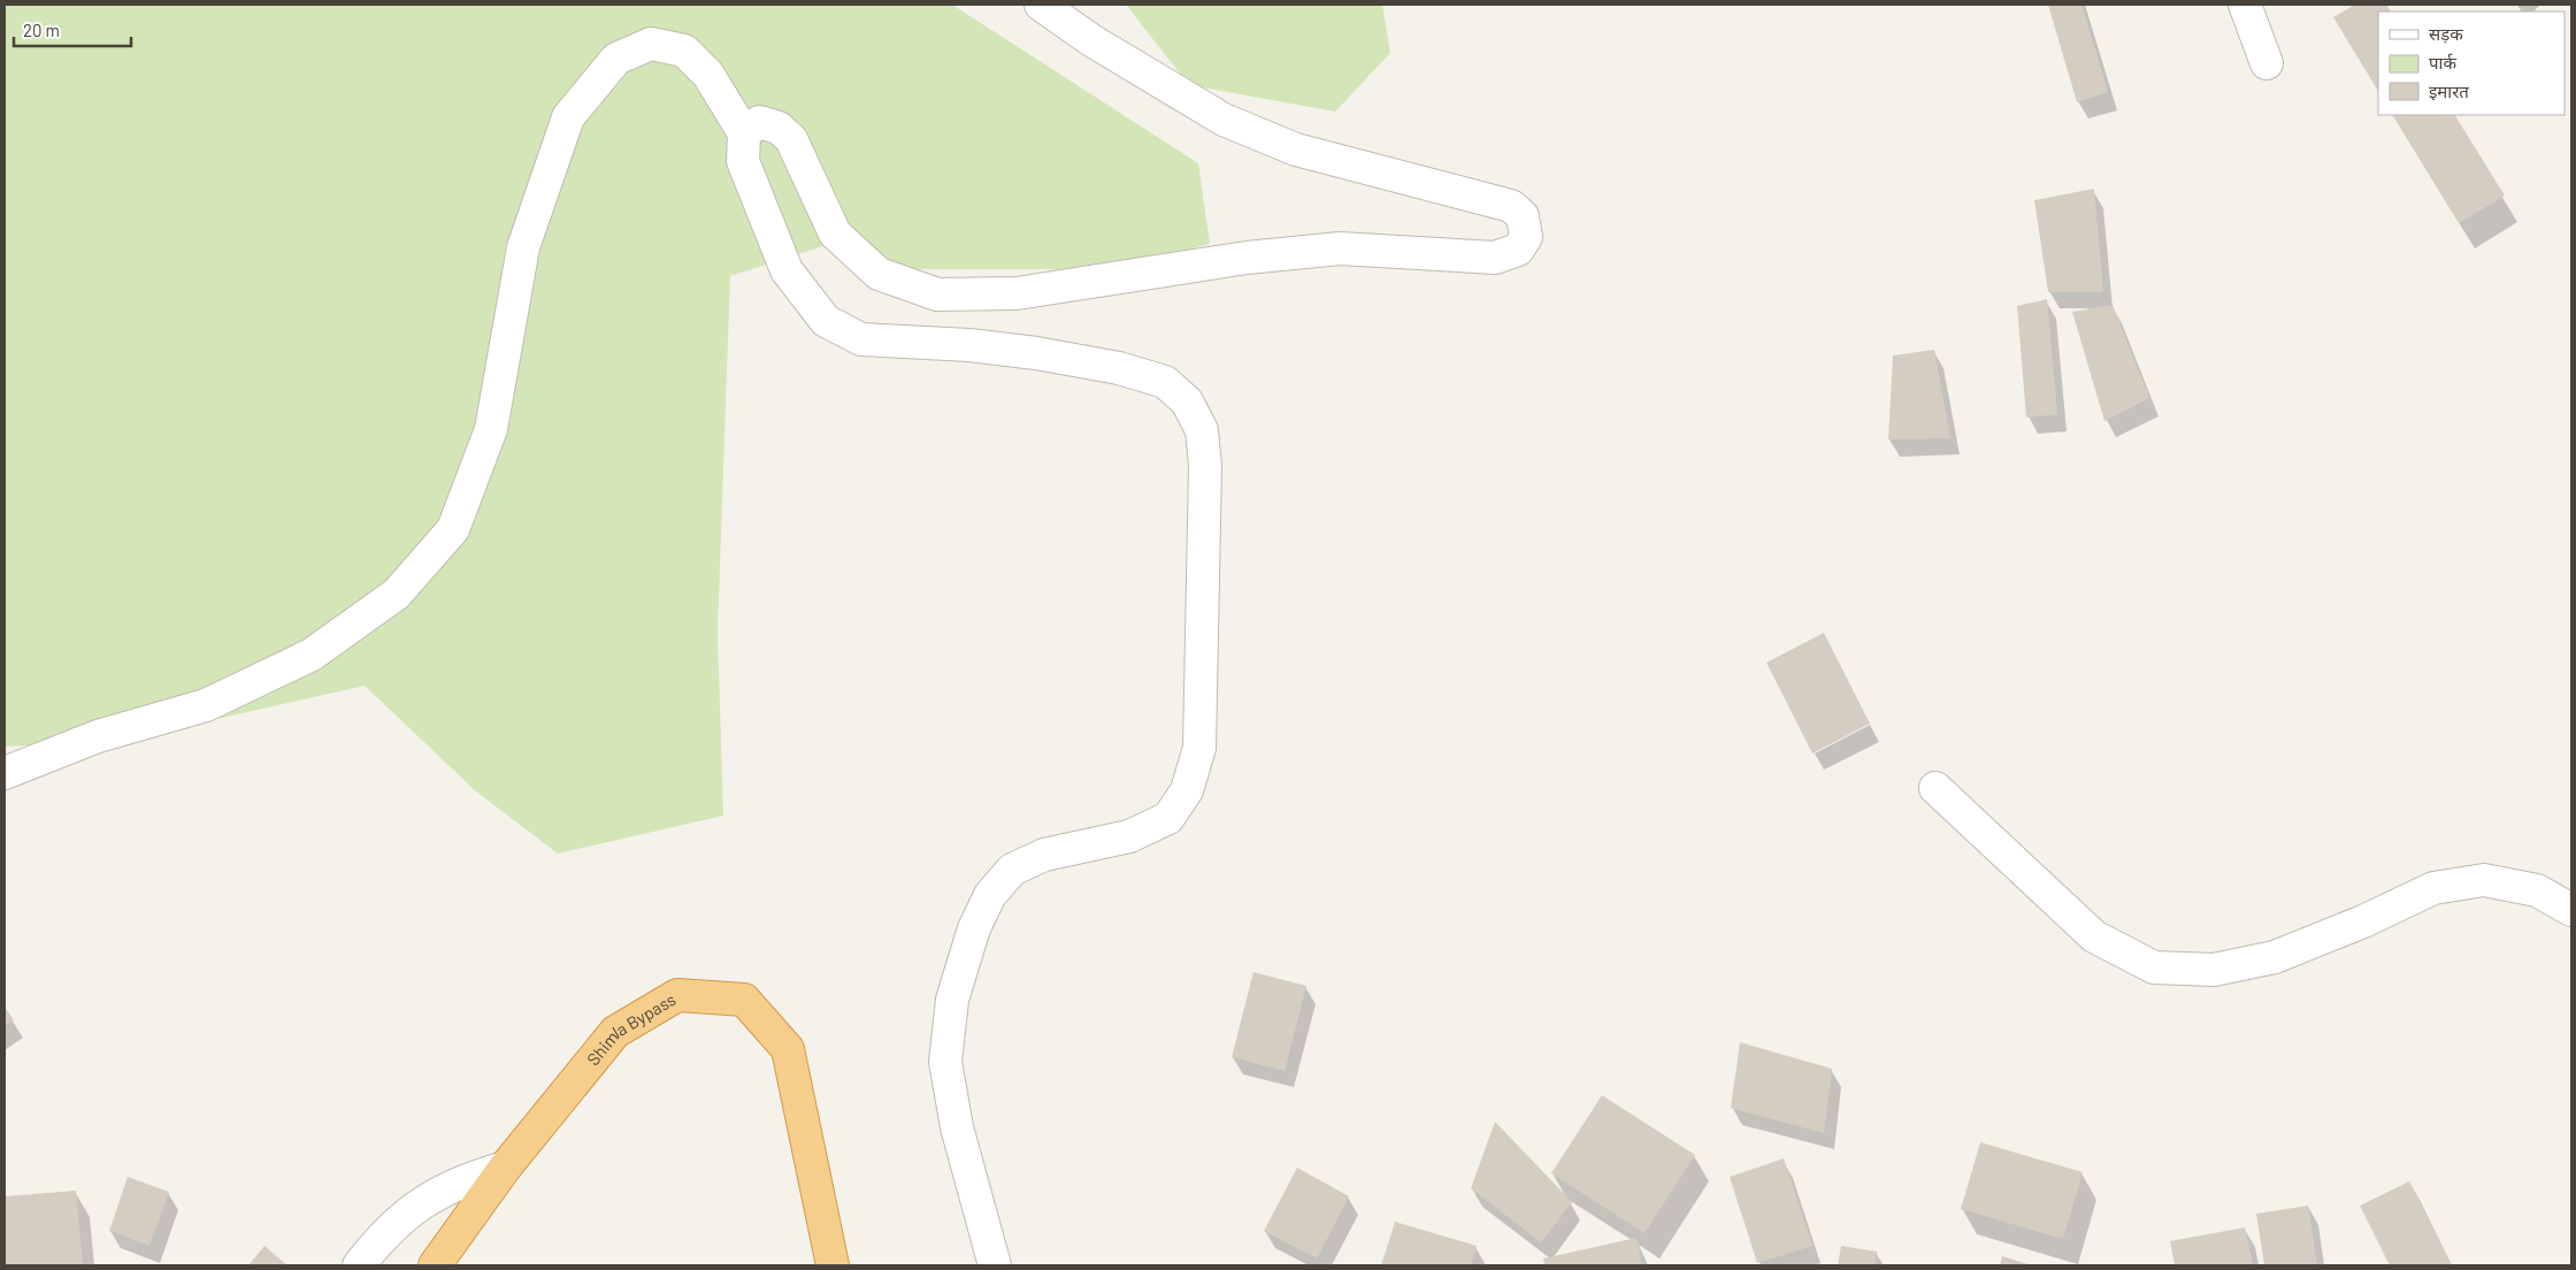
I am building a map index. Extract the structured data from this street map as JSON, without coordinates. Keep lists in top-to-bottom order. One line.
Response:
{"streets":{"highway":["Shimla Bypass"]},"legend":["सड़क","पार्क","इमारत"],"scale_bar":"20 m"}
